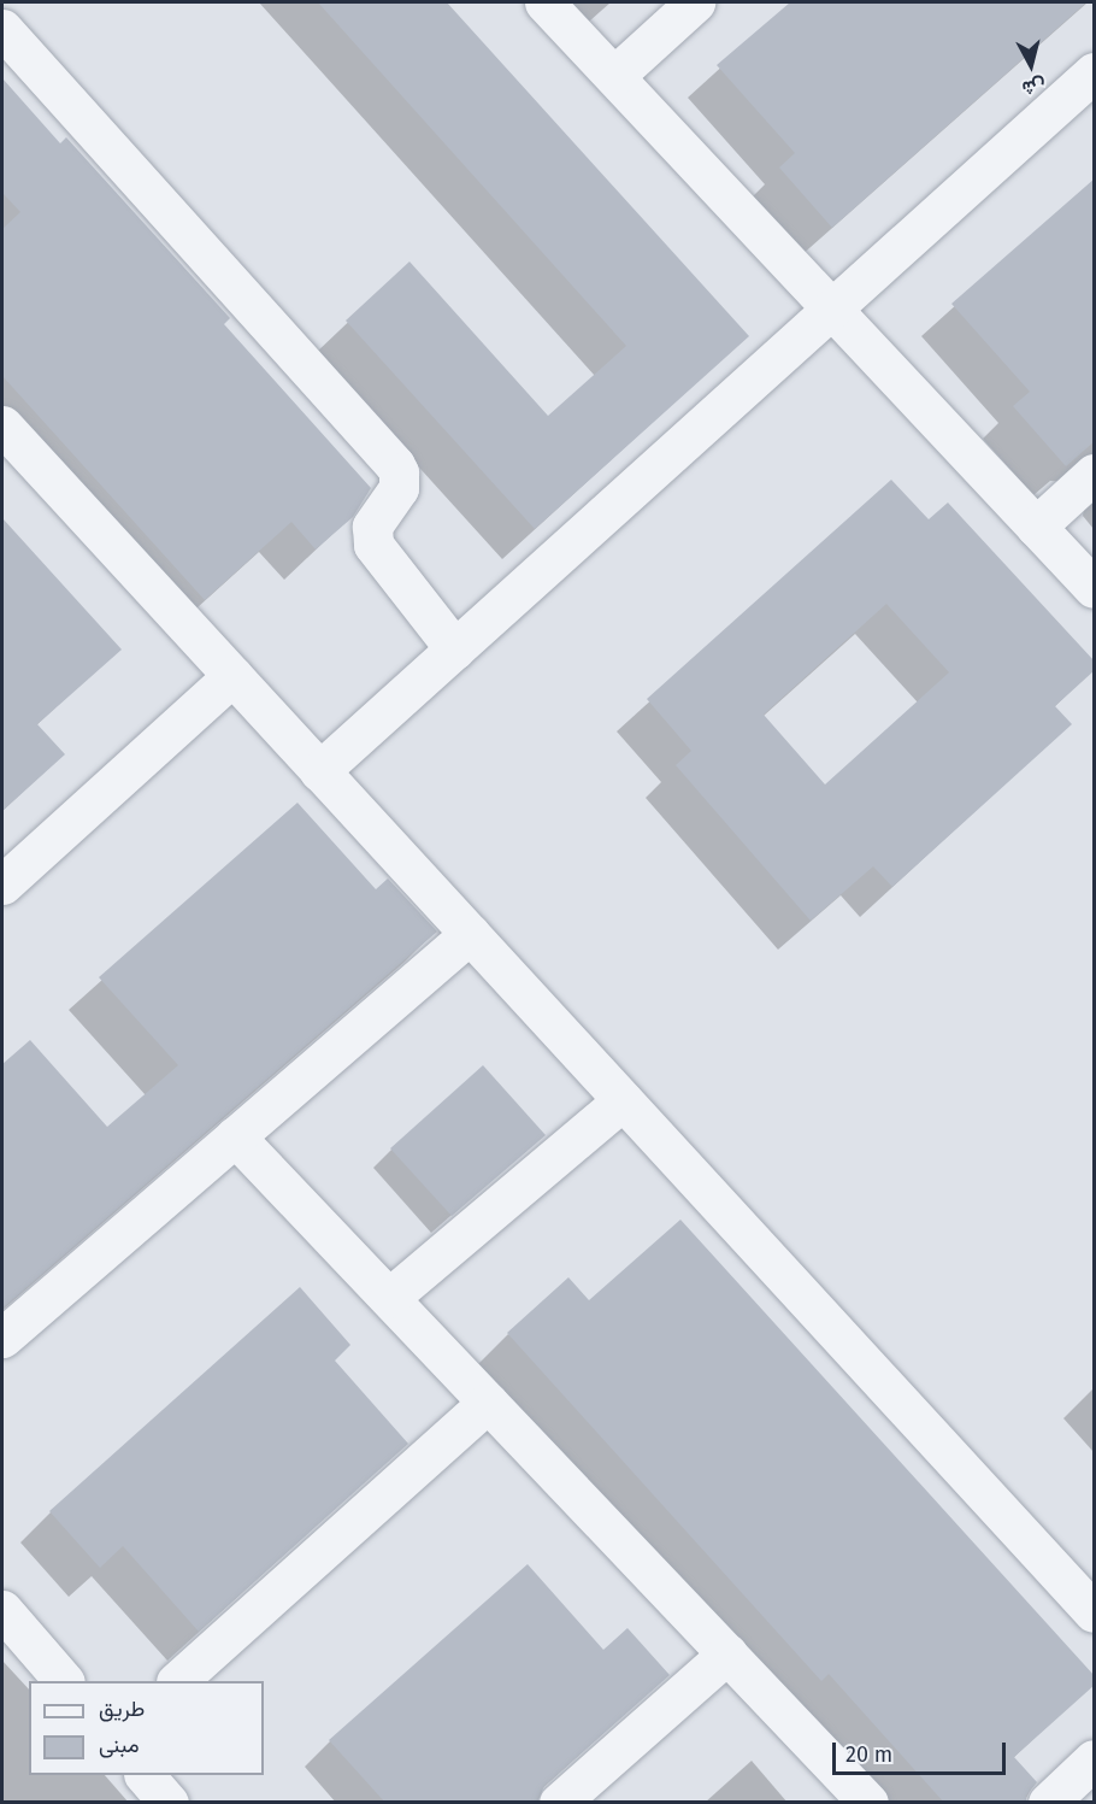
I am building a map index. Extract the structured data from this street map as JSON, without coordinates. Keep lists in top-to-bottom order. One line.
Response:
{"legend":["طريق","مبنى"],"scale_bar":"20 m","north":"bottom"}
